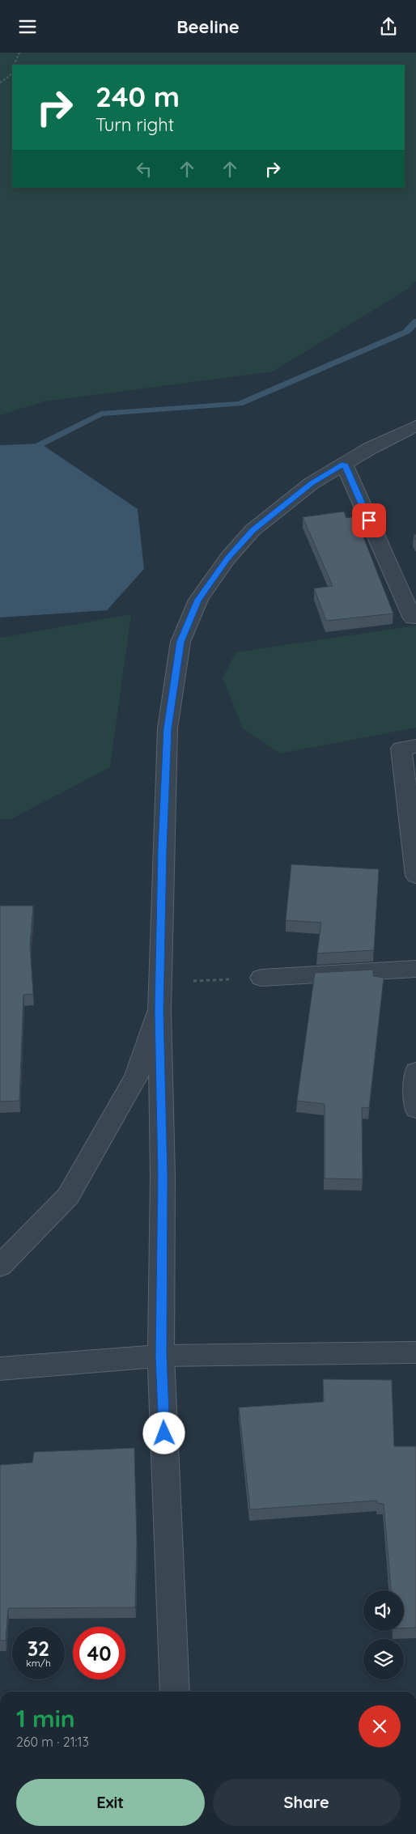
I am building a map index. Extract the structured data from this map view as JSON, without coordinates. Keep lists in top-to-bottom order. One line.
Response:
{"page":{"header":"Beeline","turn":["240 m","Turn right"],"speed":"32 km/h","limit":"40","heading":["1 min","260 m · 21:13"],"buttons":["Exit","Share"]}}
